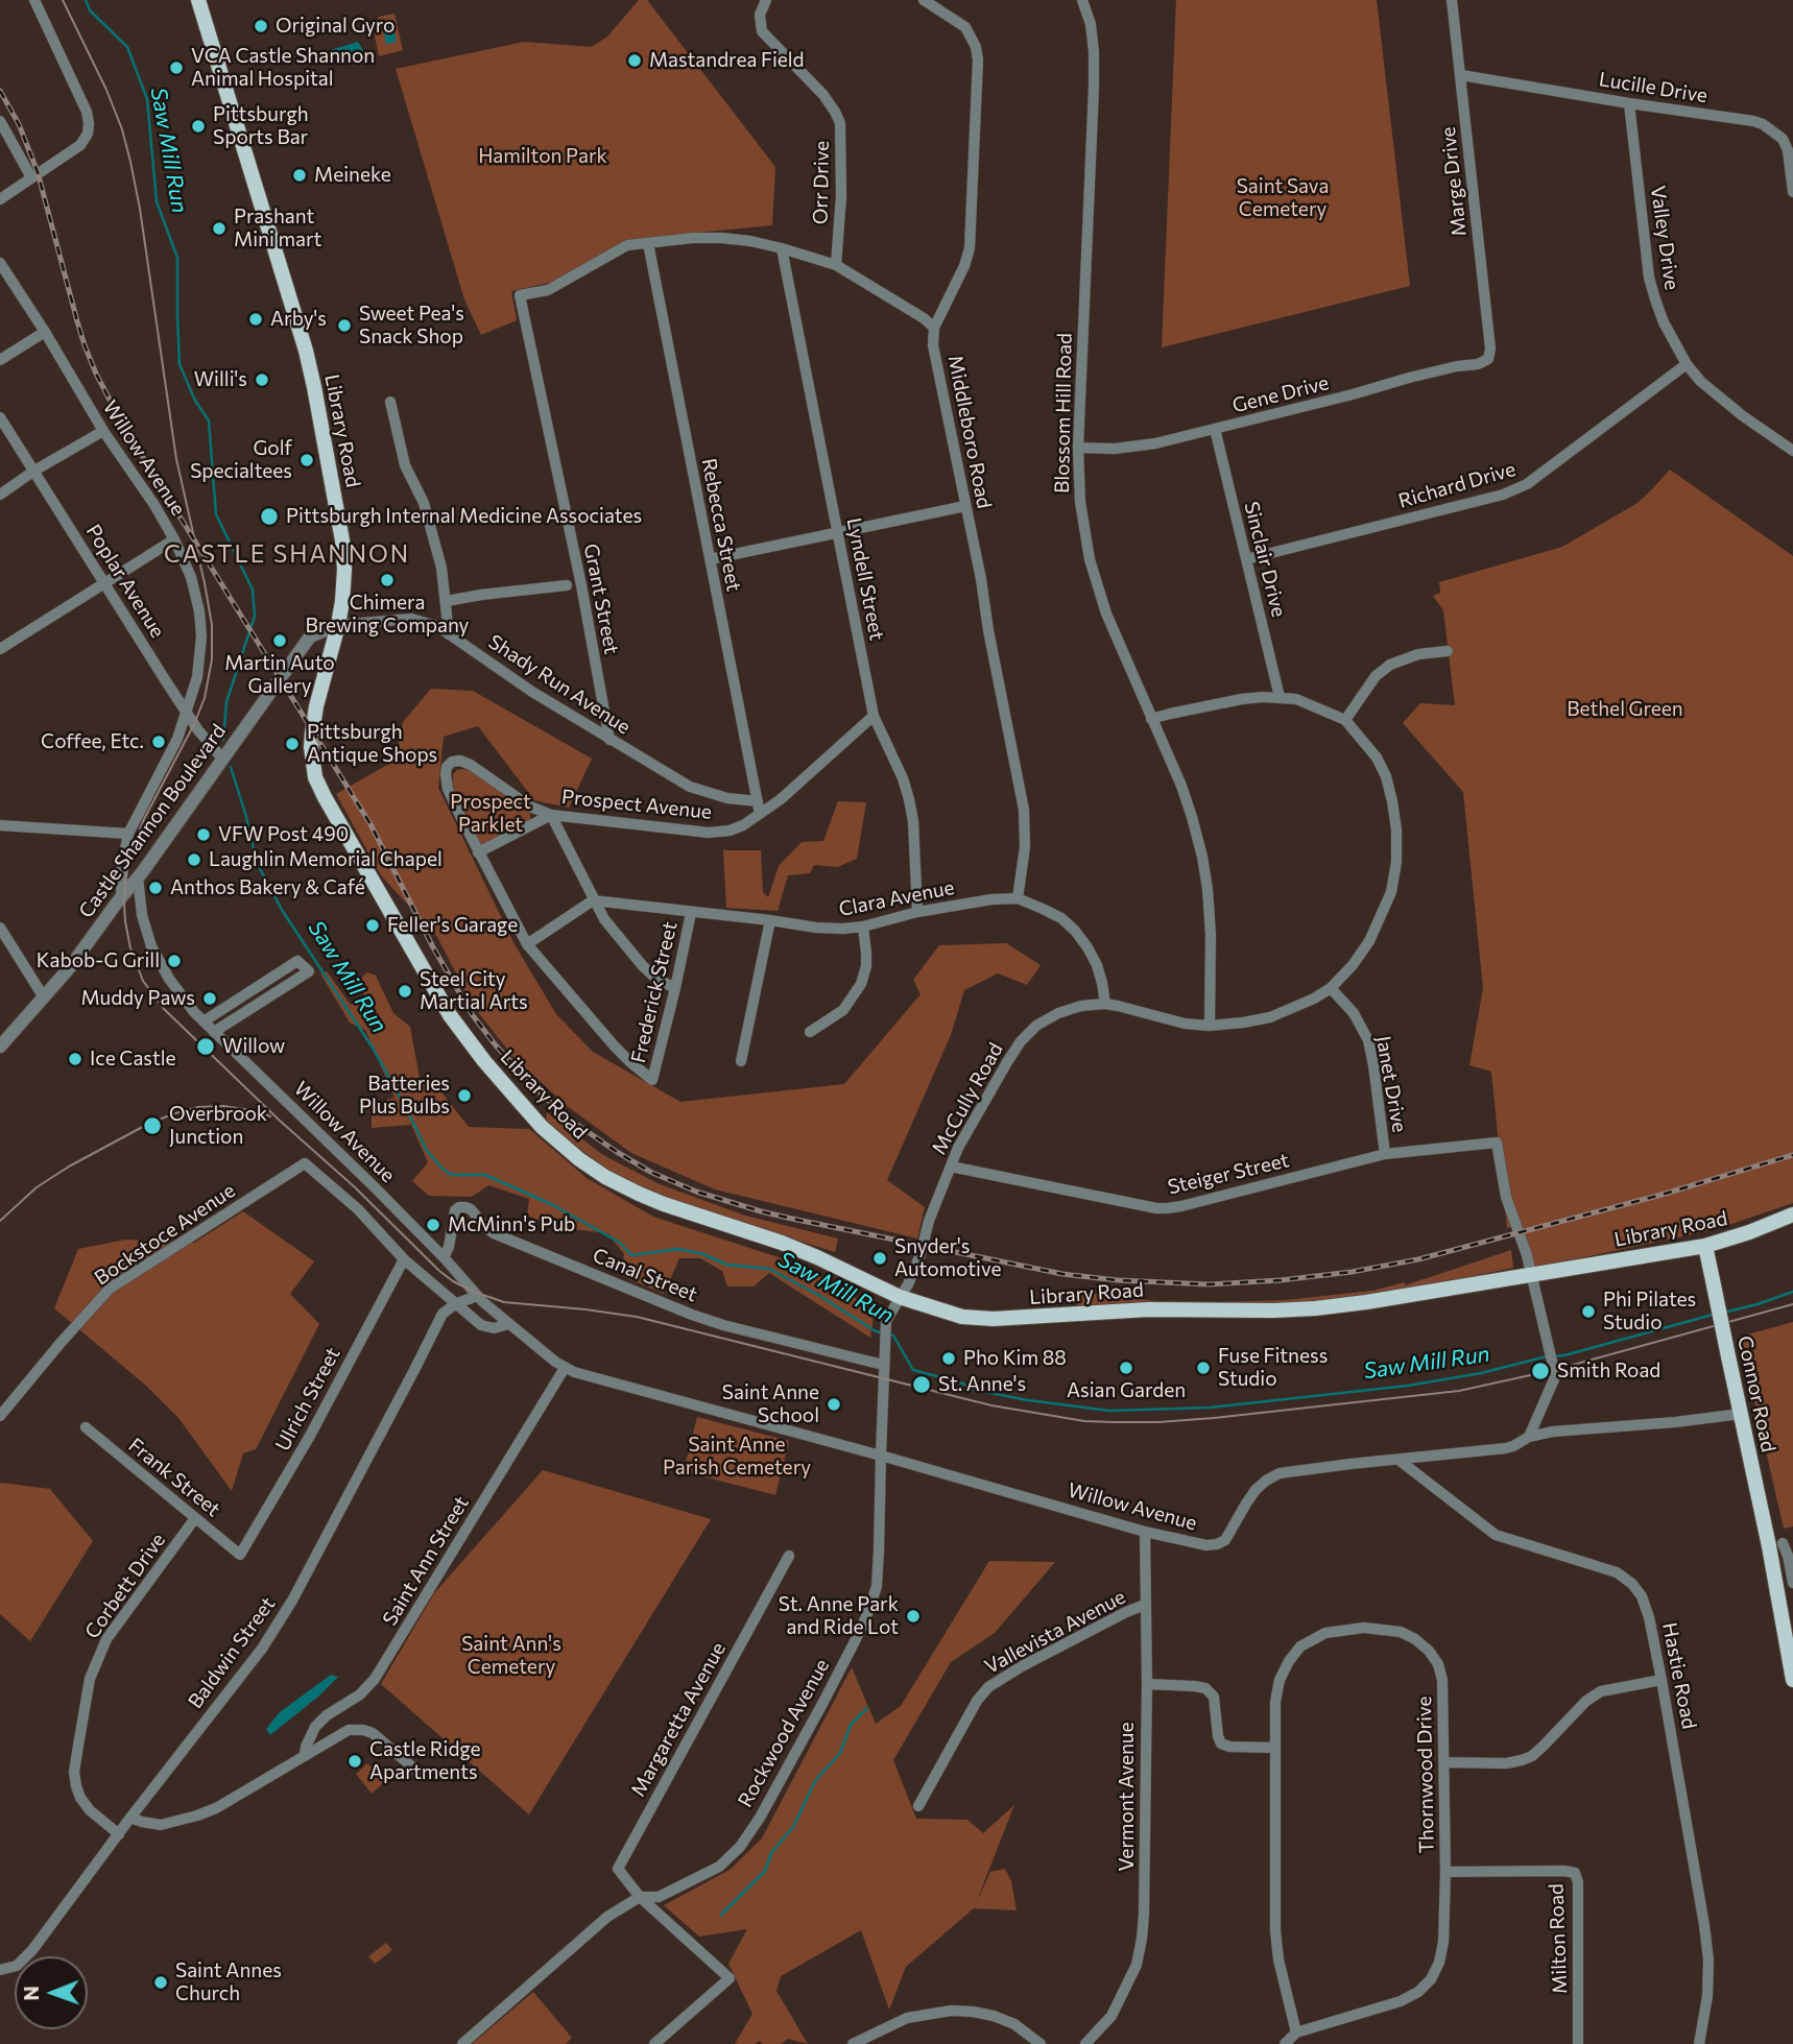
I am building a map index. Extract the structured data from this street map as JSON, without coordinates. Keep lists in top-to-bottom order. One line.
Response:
{"streets":{"main road":["Library Road","Connor Road"],"street":["Lucille Drive","Marge Drive","Orr Drive","Valley Drive","Gene Drive","Blossom Hill Road","Middleboro Road","Willow Avenue","Richard Drive","Rebecca Street","Sinclair Drive","Lyndell Street","Poplar Avenue","Grant Street","Shady Run Avenue","Prospect Avenue","Castle Shannon Boulevard","Clara Avenue","Frederick Street","Janet Drive","McCully Road","Steiger Street","Bockstoce Avenue","Canal Street","Ulrich Street","Frank Street","Saint Ann Street","Corbett Drive","Vallevista Avenue","Baldwin Street","Hastie Road","Margaretta Avenue","Rockwood Avenue","Thornwood Drive","Vermont Avenue","Milton Road"]},"crossings":[["Lucille Drive","Marge Drive"],["Lucille Drive","Valley Drive"],["Marge Drive","Gene Drive"],["Valley Drive","Richard Drive"],["Gene Drive","Blossom Hill Road"],["Gene Drive","Sinclair Drive"],["Blossom Hill Road","McCully Road"],["Library Road","Shady Run Avenue"],["Library Road","Castle Shannon Boulevard"],["Library Road","McCully Road"],["Library Road","Steiger Street"],["Library Road","Connor Road"],["Library Road","Rockwood Avenue"],["Middleboro Road","Clara Avenue"],["Willow Avenue","Poplar Avenue"],["Willow Avenue","Castle Shannon Boulevard"],["Willow Avenue","Canal Street"],["Willow Avenue","Connor Road"],["Willow Avenue","Saint Ann Street"],["Willow Avenue","Hastie Road"],["Willow Avenue","Rockwood Avenue"],["Willow Avenue","Vermont Avenue"],["Richard Drive","Sinclair Drive"],["Rebecca Street","Grant Street"],["Rebecca Street","Shady Run Avenue"],["Rebecca Street","Prospect Avenue"],["Sinclair Drive","McCully Road"],["Lyndell Street","Prospect Avenue"],["Lyndell Street","Clara Avenue"],["Poplar Avenue","Castle Shannon Boulevard"],["Grant Street","Shady Run Avenue"],["Shady Run Avenue","Castle Shannon Boulevard"],["Prospect Avenue","Frederick Street"],["Clara Avenue","Frederick Street"],["Clara Avenue","McCully Road"],["Janet Drive","McCully Road"],["Janet Drive","Steiger Street"],["McCully Road","Steiger Street"],["McCully Road","Rockwood Avenue"],["Bockstoce Avenue","Ulrich Street"],["Canal Street","Rockwood Avenue"],["Ulrich Street","Frank Street"],["Frank Street","Corbett Drive"],["Corbett Drive","Baldwin Street"],["Vallevista Avenue","Vermont Avenue"],["Margaretta Avenue","Rockwood Avenue"],["Thornwood Drive","Milton Road"]],"districts":["CASTLE SHANNON"],"water":["Saw Mill Run"],"parks":["Hamilton Park","Saint Sava Cemetery","Bethel Green","Prospect Parklet","Saint Anne Parish Cemetery","Saint Ann's Cemetery"],"places":["Original Gyro","Mastandrea Field","VCA Castle Shannon Animal Hospital","Pittsburgh Sports Bar","Meineke","Prashant Mini mart","Arby's","Sweet Pea's Snack Shop","Willi's","Golf Specialtees","Pittsburgh Internal Medicine Associates","Chimera Brewing Company","Martin Auto Gallery","Coffee, Etc.","Pittsburgh Antique Shops","VFW Post 490","Laughlin Memorial Chapel","Anthos Bakery & Café","Feller's Garage","Kabob-G Grill","Steel City Martial Arts","Muddy Paws","Willow","Ice Castle","Batteries Plus Bulbs","Overbrook Junction","McMinn's Pub","Snyder's Automotive","Phi Pilates Studio","Pho Kim 88","Asian Garden","Fuse Fitness Studio","Smith Road","St. Anne's","Saint Anne School","St. Anne Park and Ride Lot","Castle Ridge Apartments","Saint Annes Church"],"north":"left"}
